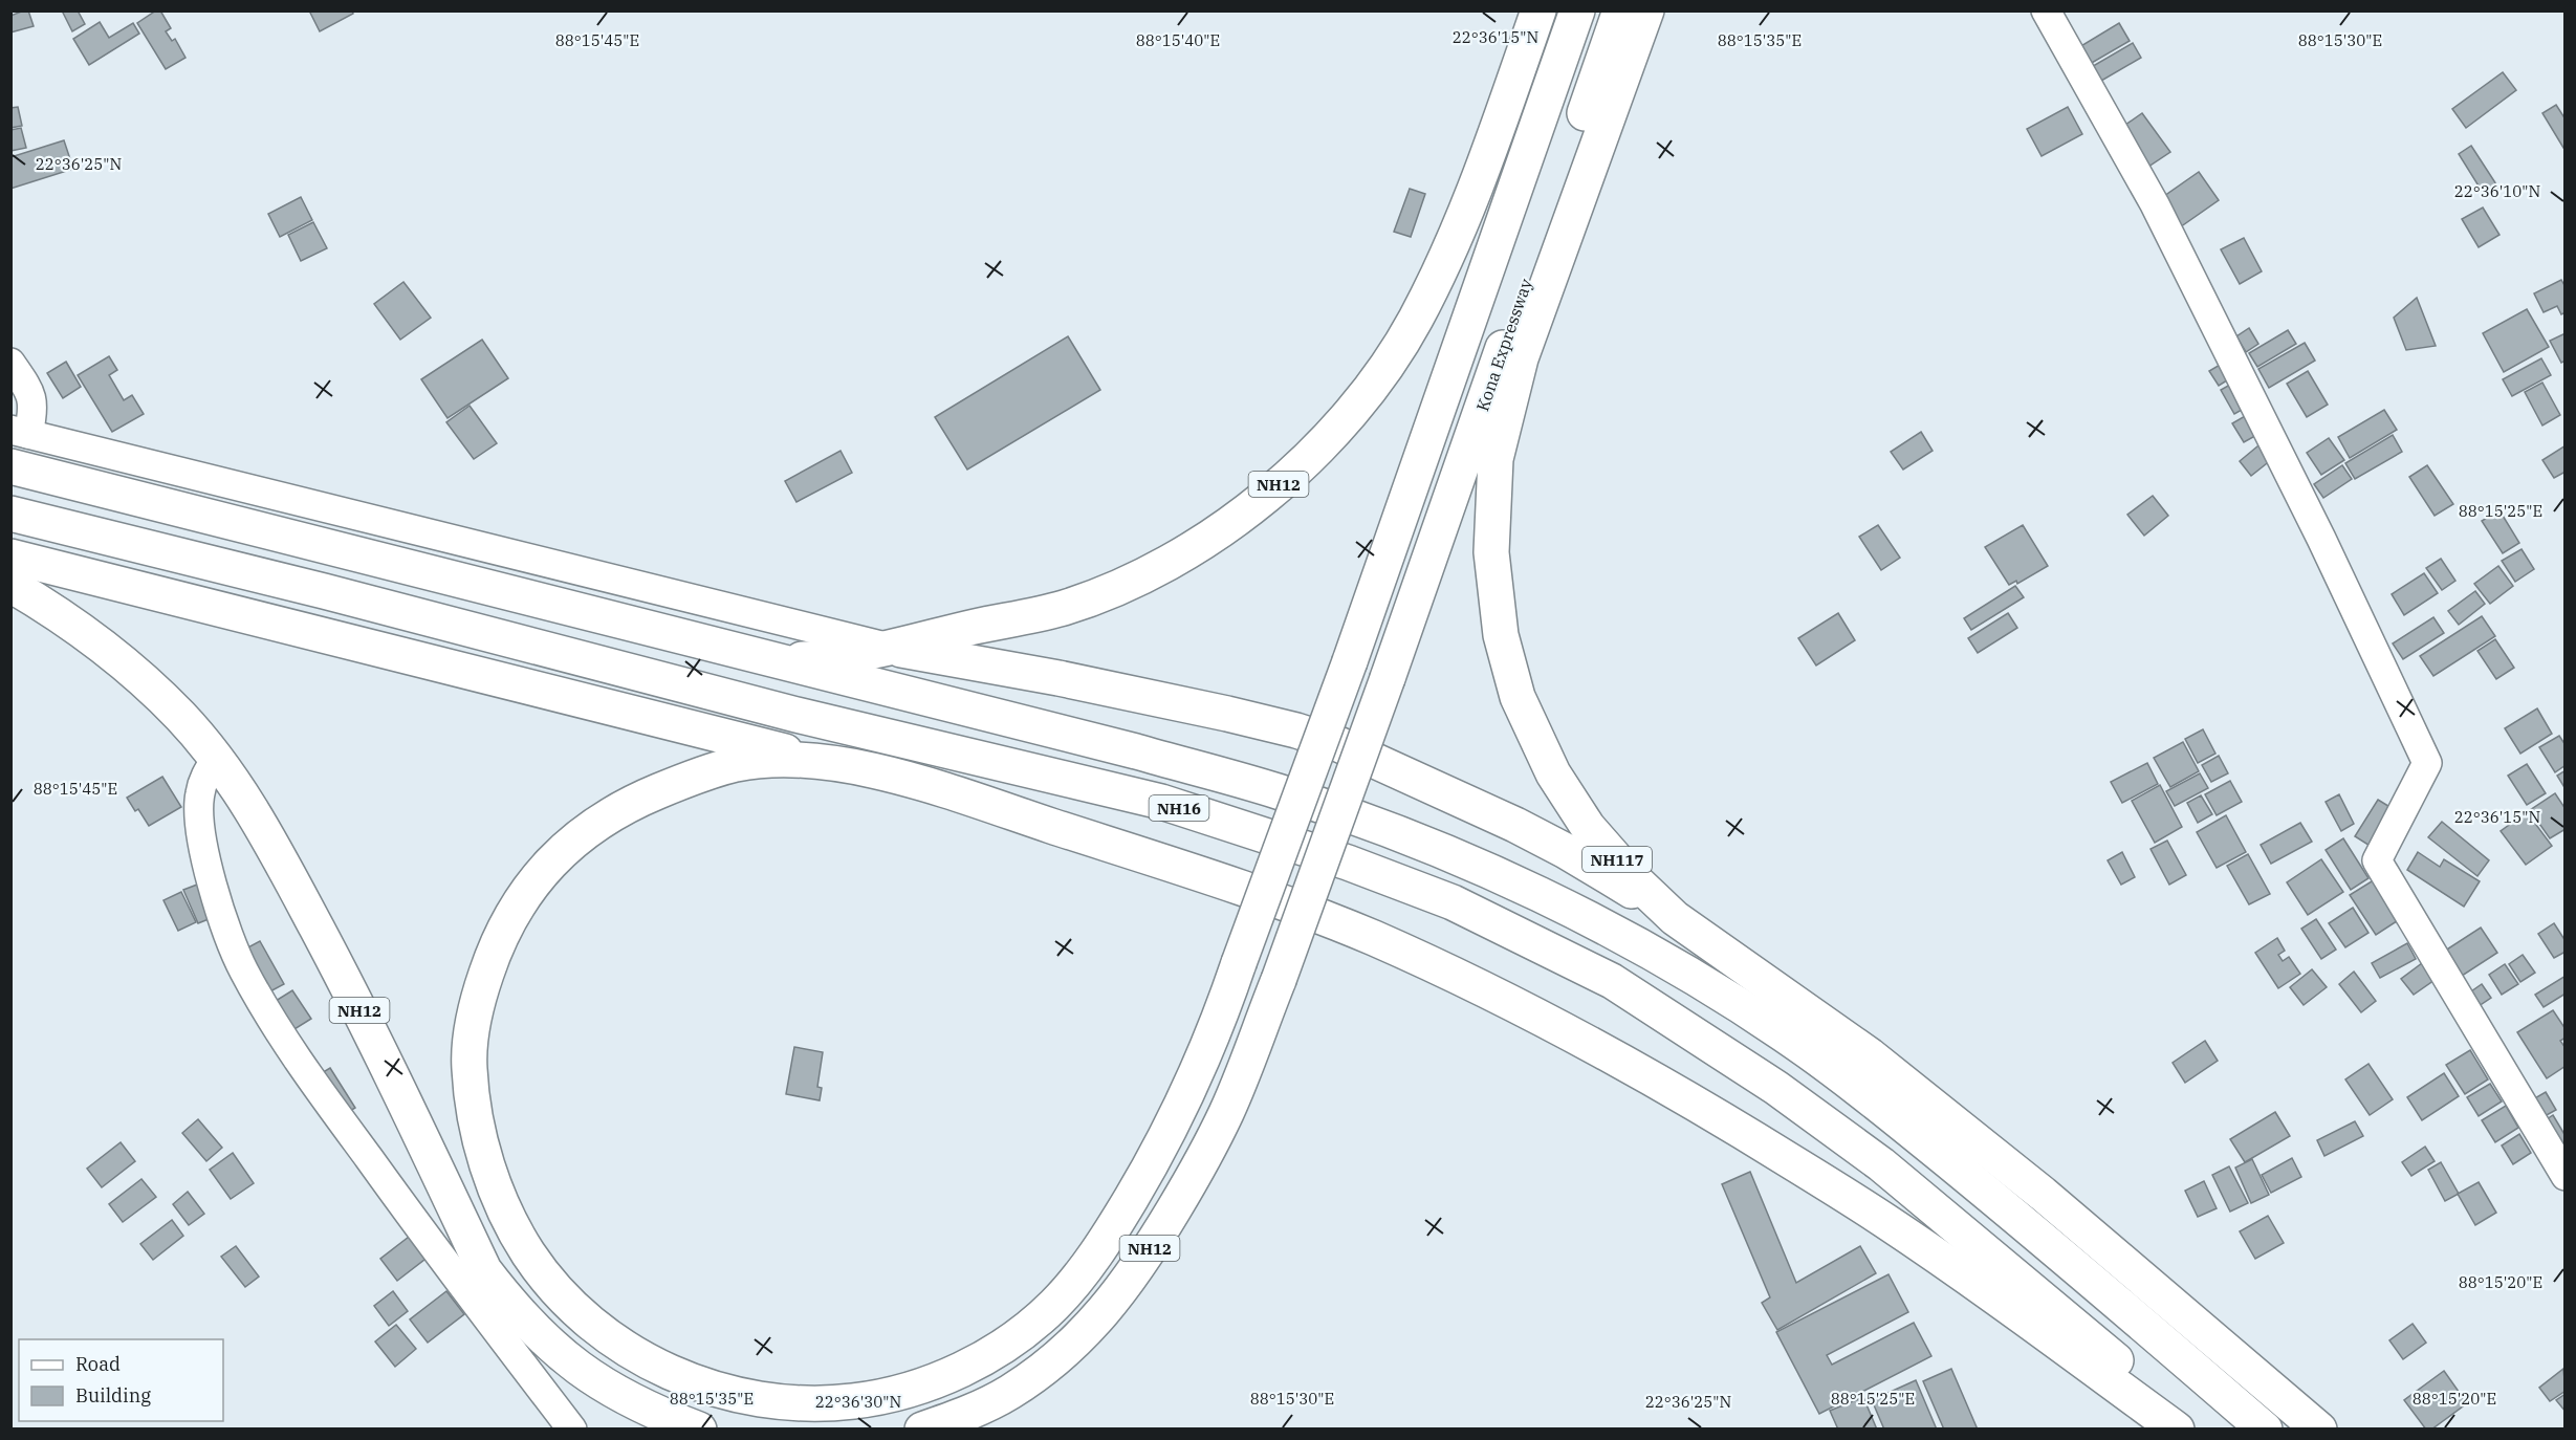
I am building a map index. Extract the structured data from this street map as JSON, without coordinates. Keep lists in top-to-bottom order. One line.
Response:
{"streets":{"highway":["Kona Expressway","NH12","NH16","NH117"]},"crossings":[["NH12","NH16"]],"legend":["Road","Building"],"coordinates":["22°36'15\"N","88°15'45\"E","88°15'40\"E","88°15'35\"E","88°15'30\"E","22°36'25\"N","22°36'10\"N","88°15'25\"E","88°15'20\"E","22°36'30\"N"]}
